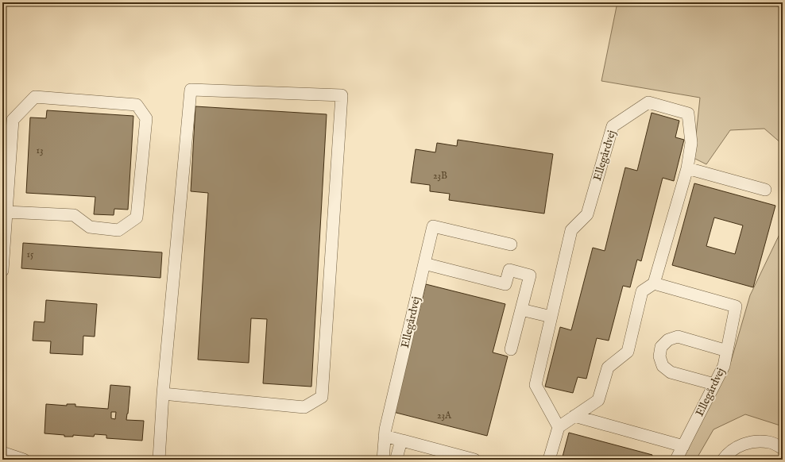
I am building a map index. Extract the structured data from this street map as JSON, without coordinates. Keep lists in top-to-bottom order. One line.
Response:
{"streets":{"street":["Ellegårdvej"]},"house_numbers":["13","23B","15","23A"]}
